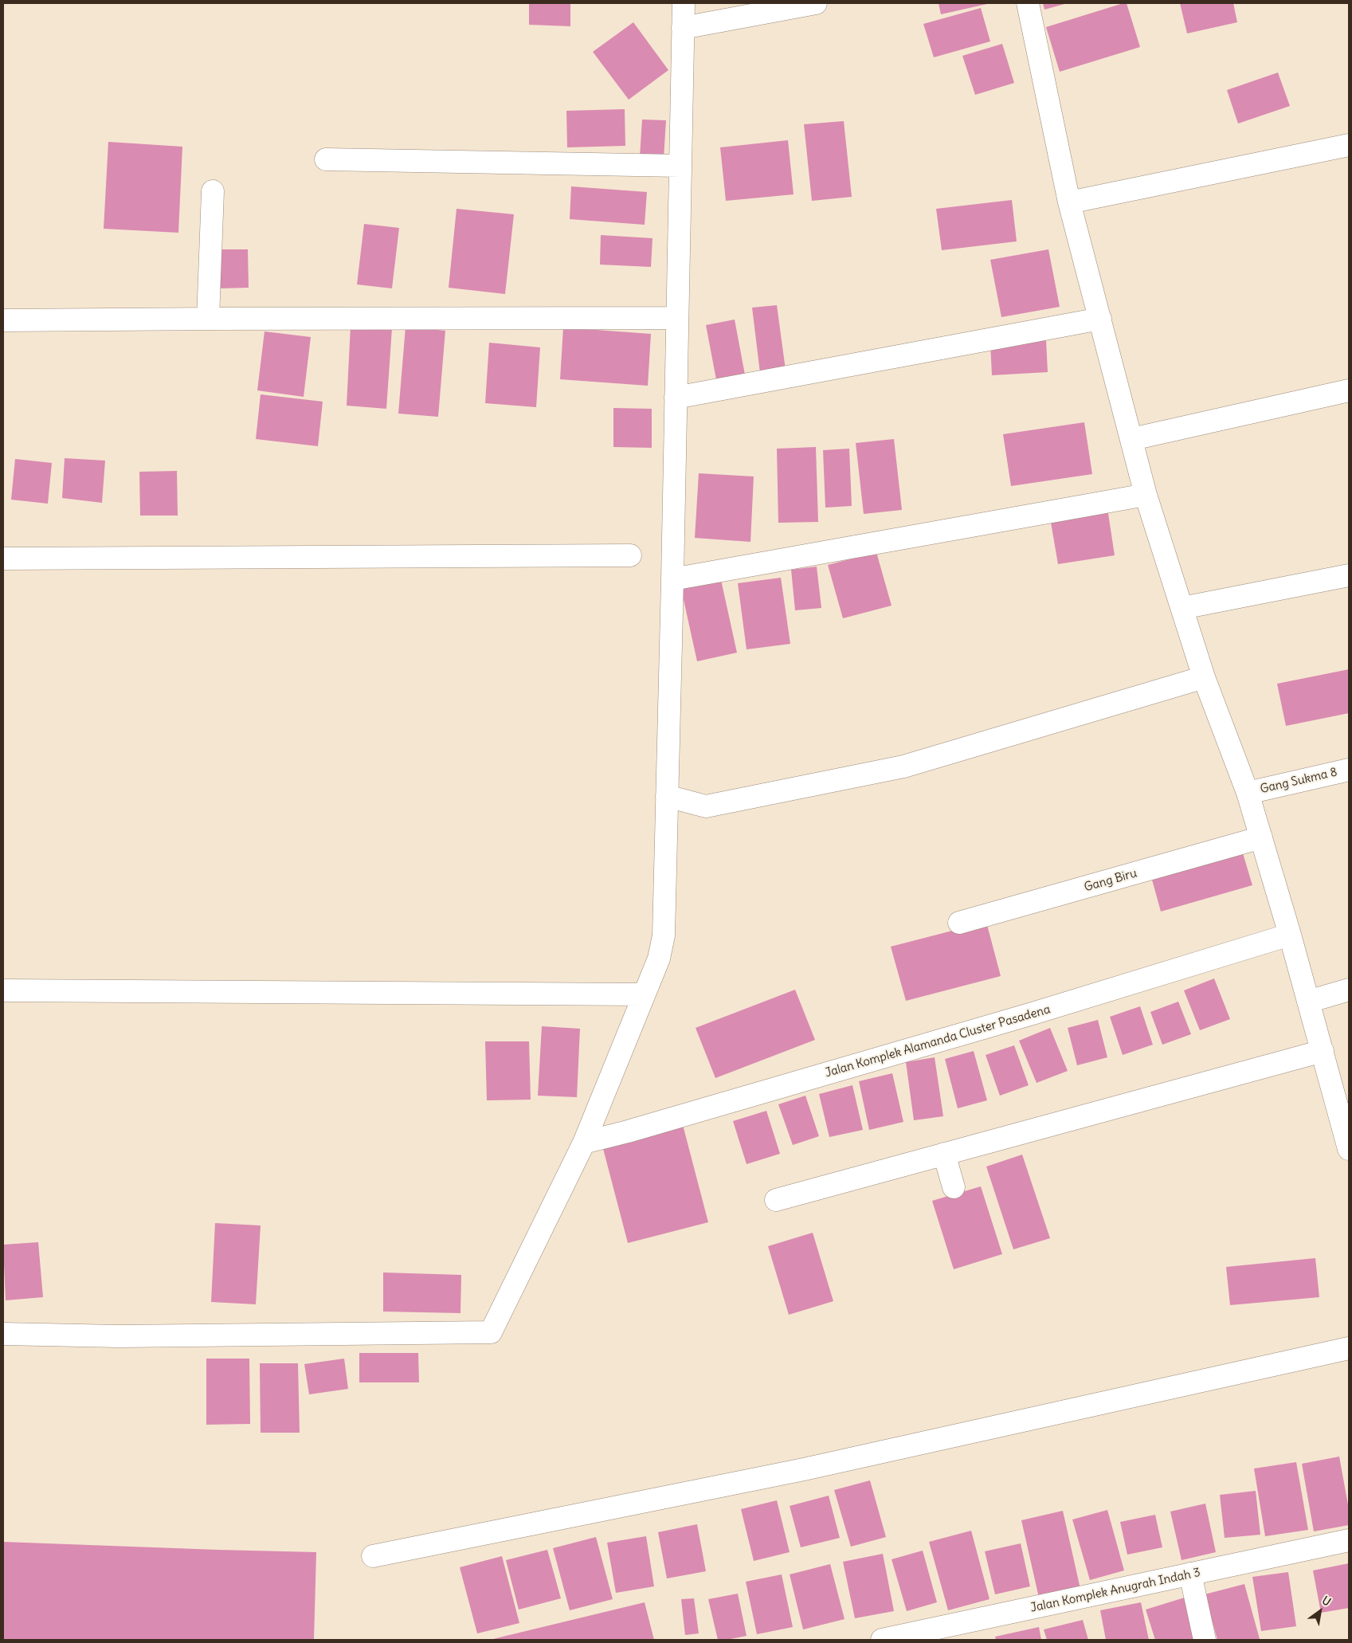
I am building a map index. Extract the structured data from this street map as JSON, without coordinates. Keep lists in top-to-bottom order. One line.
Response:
{"streets":{"street":["Gang Sukma 8","Gang Biru","Jalan Komplek Alamanda Cluster Pasadena","Jalan Komplek Anugrah Indah 3"]},"north":"top right"}
